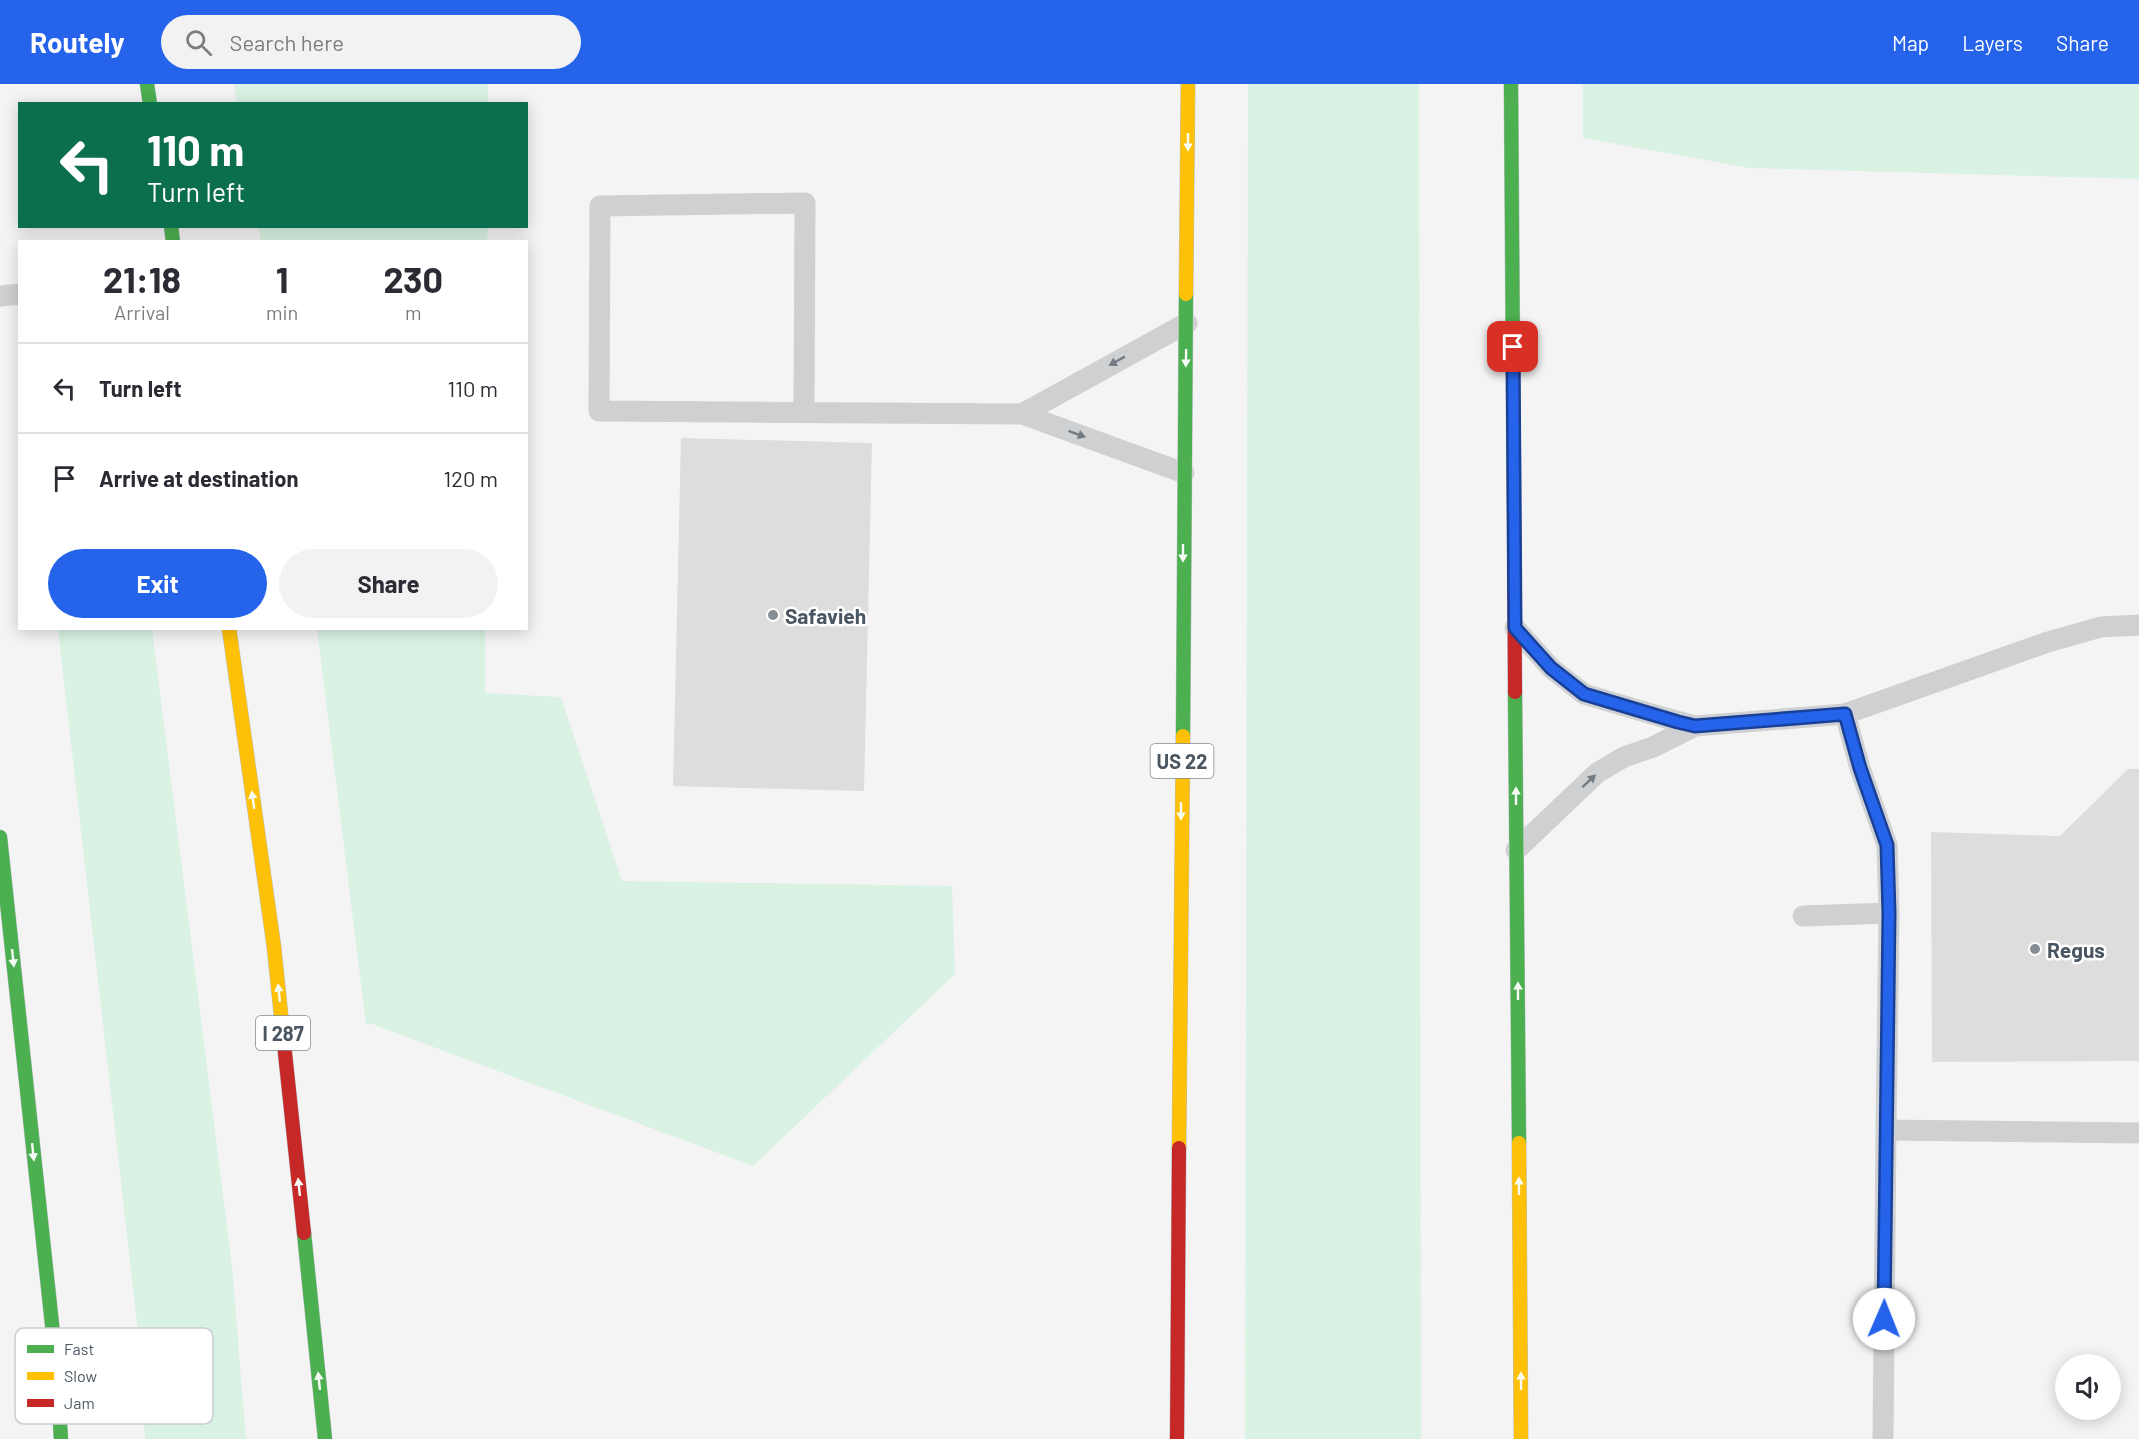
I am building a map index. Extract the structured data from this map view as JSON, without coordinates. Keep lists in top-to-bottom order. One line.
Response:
{"streets":{"highway":["US 22","I 287"]},"places":["Safavieh","Regus"],"legend":["Fast","Slow","Jam"],"page":{"header":"Routely","search":"Search here","nav":["Map","Layers","Share"],"turn":["110 m","Turn left"],"eta":["21:18","Arrival","1","min","230","m"],"list":[{"name":"Turn left","value":"110 m"},{"name":"Arrive at destination","value":"120 m"}],"buttons":["Exit","Share"]}}
